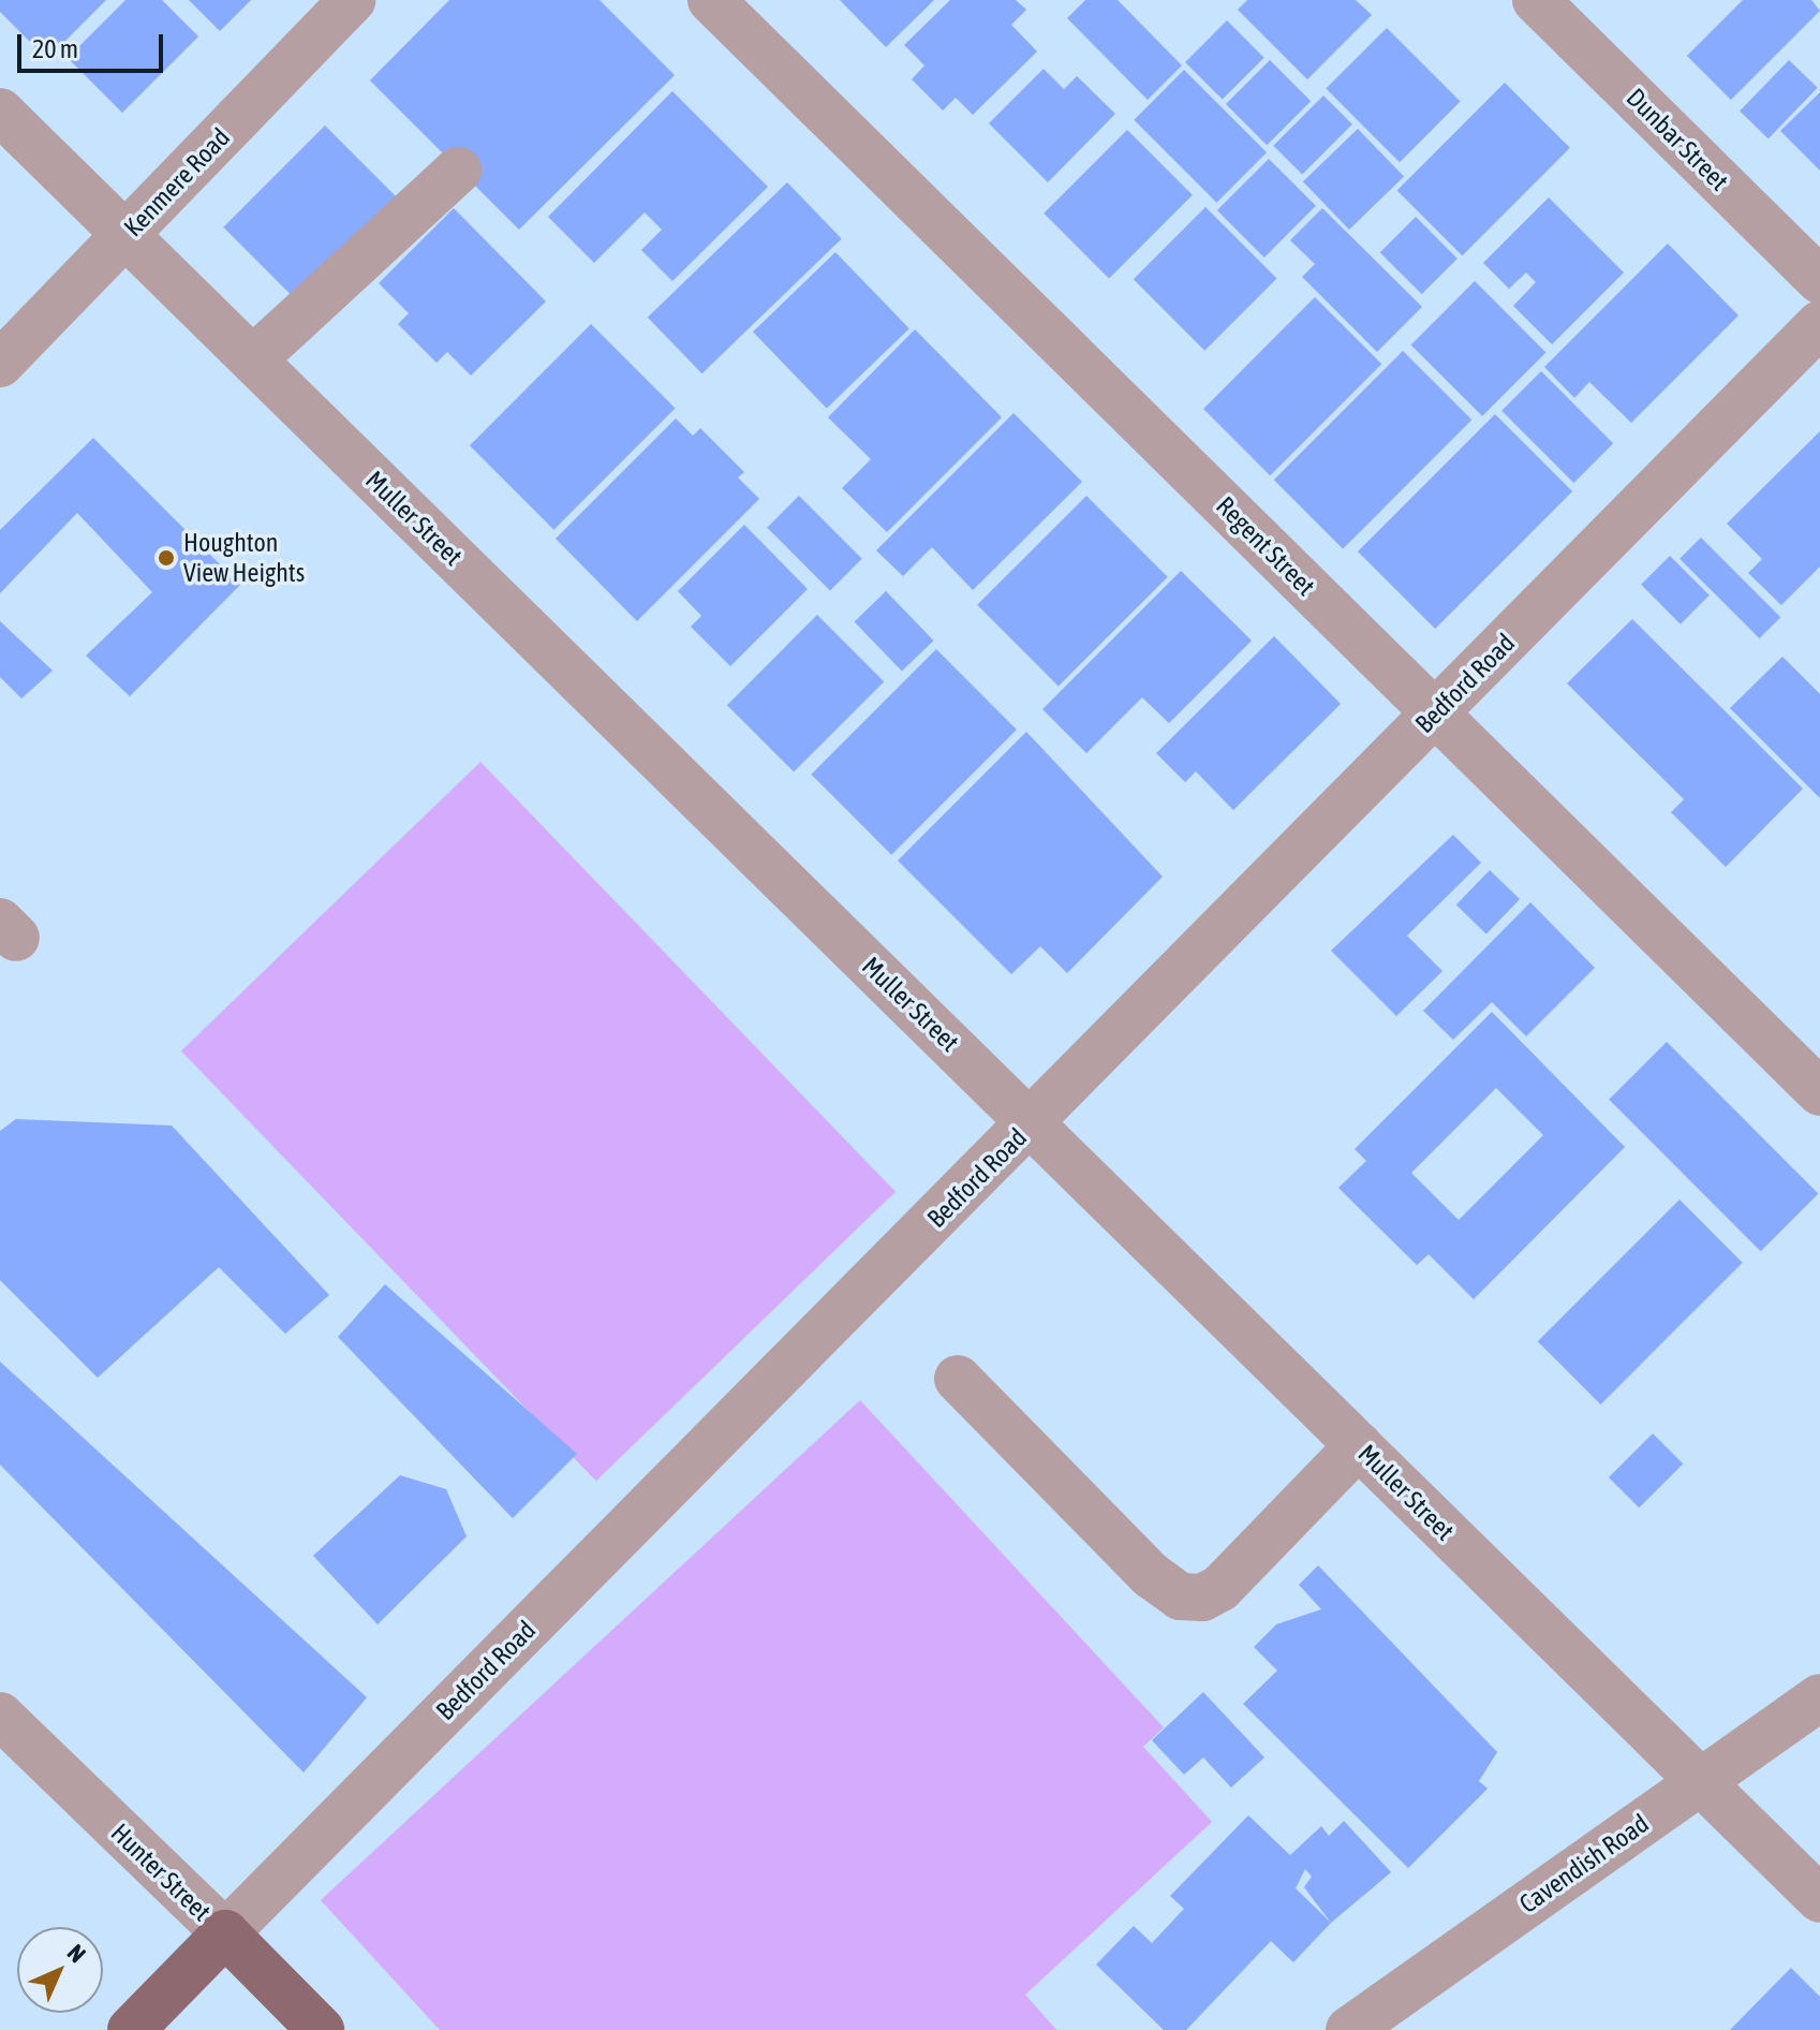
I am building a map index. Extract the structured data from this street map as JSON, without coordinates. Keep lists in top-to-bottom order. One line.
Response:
{"streets":{"main road":["Bedford Road","Hunter Street"],"street":["Dunbar Street","Kenmere Road","Muller Street","Regent Street","Cavendish Road"]},"crossings":[["Kenmere Road","Muller Street"],["Muller Street","Bedford Road"],["Muller Street","Cavendish Road"],["Regent Street","Bedford Road"],["Bedford Road","Hunter Street"]],"places":["Houghton View Heights"],"scale_bar":"20 m","north":"top right"}
